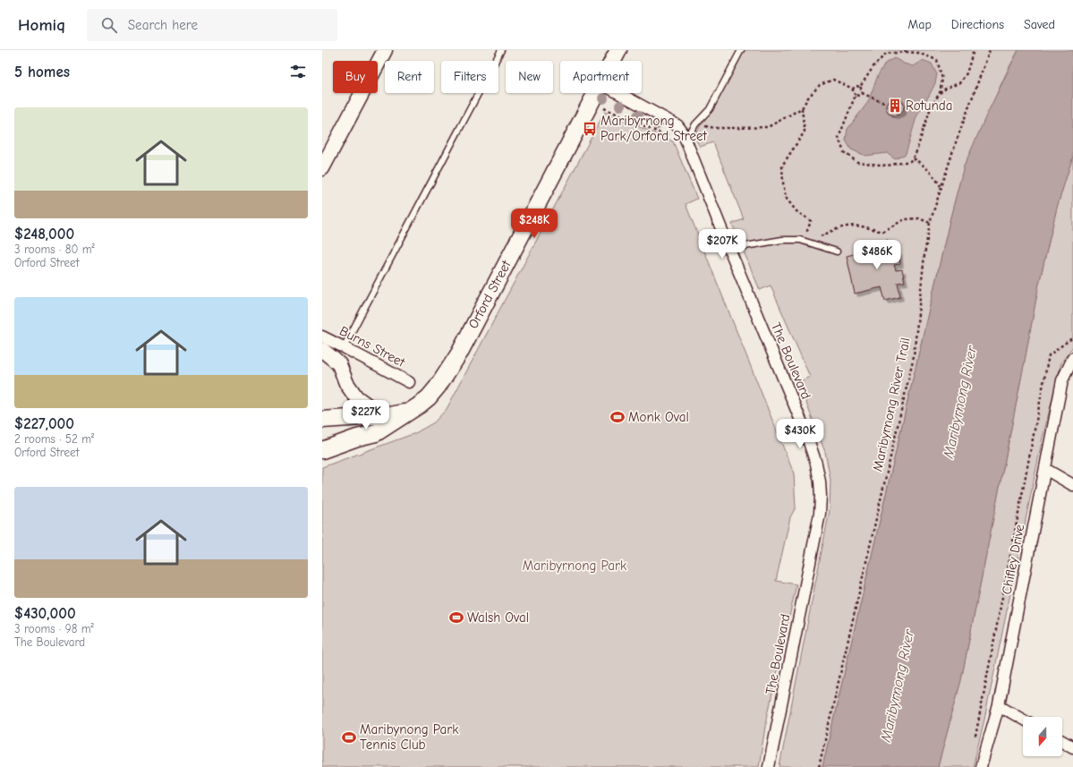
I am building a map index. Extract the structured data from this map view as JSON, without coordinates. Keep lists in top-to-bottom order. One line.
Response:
{"streets":{"main road":["Orford Street"],"street":["Burns Street","The Boulevard","Chifley Drive"],"path":["Maribyrnong River Trail"]},"water":["Maribyrnong River"],"parks":["Maribyrnong Park"],"places":{"building":["Rotunda"],"bus stop":["Maribyrnong Park/Orford Street"],"sports":["Monk Oval","Walsh Oval","Maribynong Park Tennis Club"]},"north":"bottom","page":{"header":"Homiq","search":"Search here","nav":["Map","Directions","Saved"],"heading":"5 homes","chip":["Buy","Rent","Filters","New","Apartment"],"list":[{"name":"$248,000","note":"3 rooms · 80 m² · Orford Street"},{"name":"$227,000","note":"2 rooms · 52 m² · Orford Street"},{"name":"$430,000","note":"3 rooms · 98 m² · The Boulevard"}],"price":["$248K","$207K","$486K","$227K","$430K"]}}
